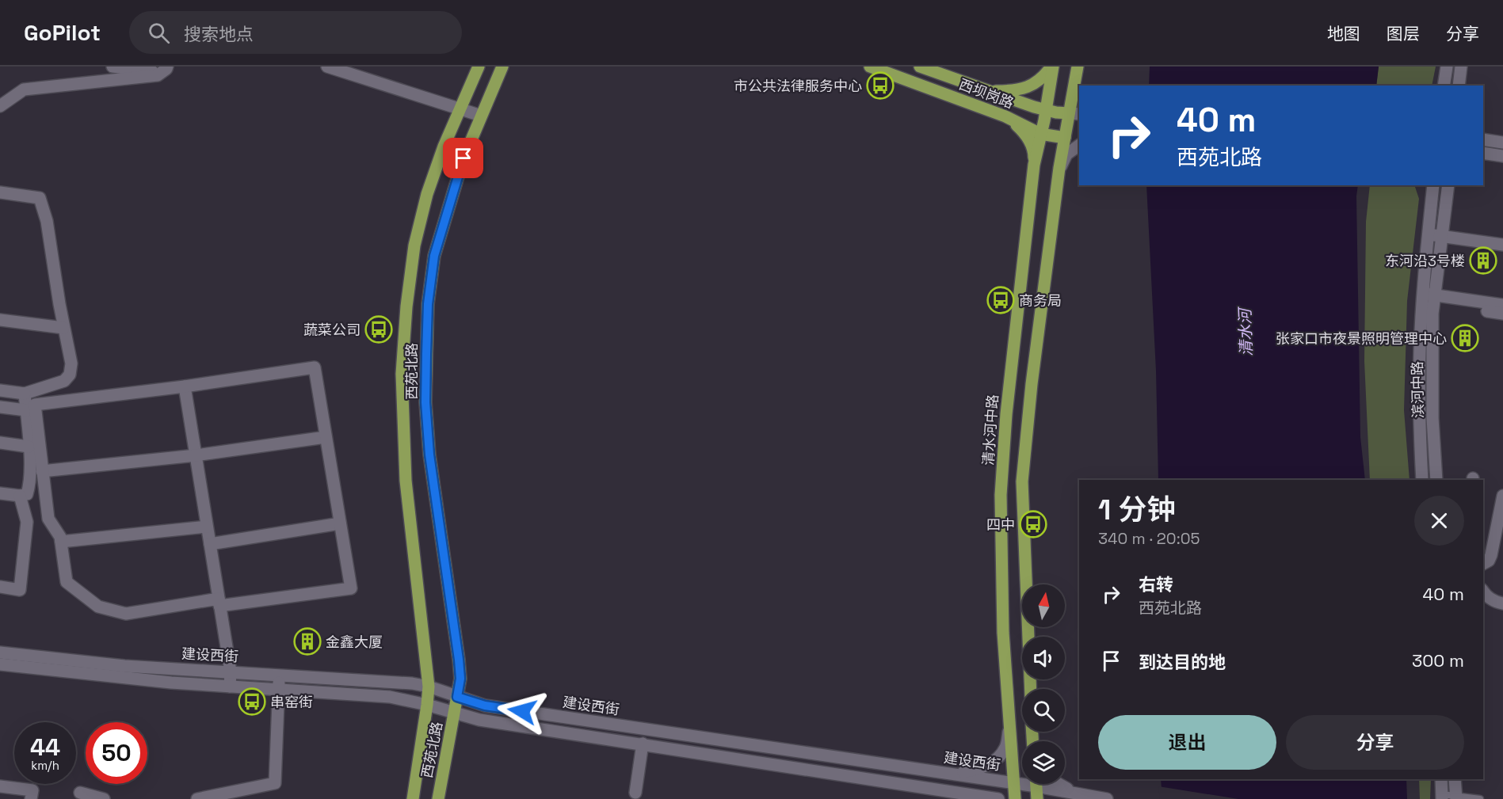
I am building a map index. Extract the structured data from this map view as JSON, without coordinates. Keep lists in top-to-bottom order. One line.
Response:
{"streets":{"main road":["西坝岗路","西苑北路","清水河中路"],"street":["滨河中路","建设西街"]},"crossings":[["西坝岗路","清水河中路"],["西苑北路","建设西街"],["清水河中路","建设西街"]],"water":["清水河"],"places":{"bus stop":["市公共法律服务中心","商务局","蔬菜公司","四中","串窑街"],"building":["东河沿3号楼","张家口市夜景照明管理中心","金鑫大厦"]},"north":"top","page":{"header":"GoPilot","search":"搜索地点","nav":["地图","图层","分享"],"turn":["40 m","西苑北路"],"heading":["1 分钟","340 m · 20:05"],"list":[{"name":"右转","note":"西苑北路","value":"40 m"},{"name":"到达目的地","value":"300 m"}],"buttons":["退出","分享"],"speed":"44 km/h","limit":"50"}}
